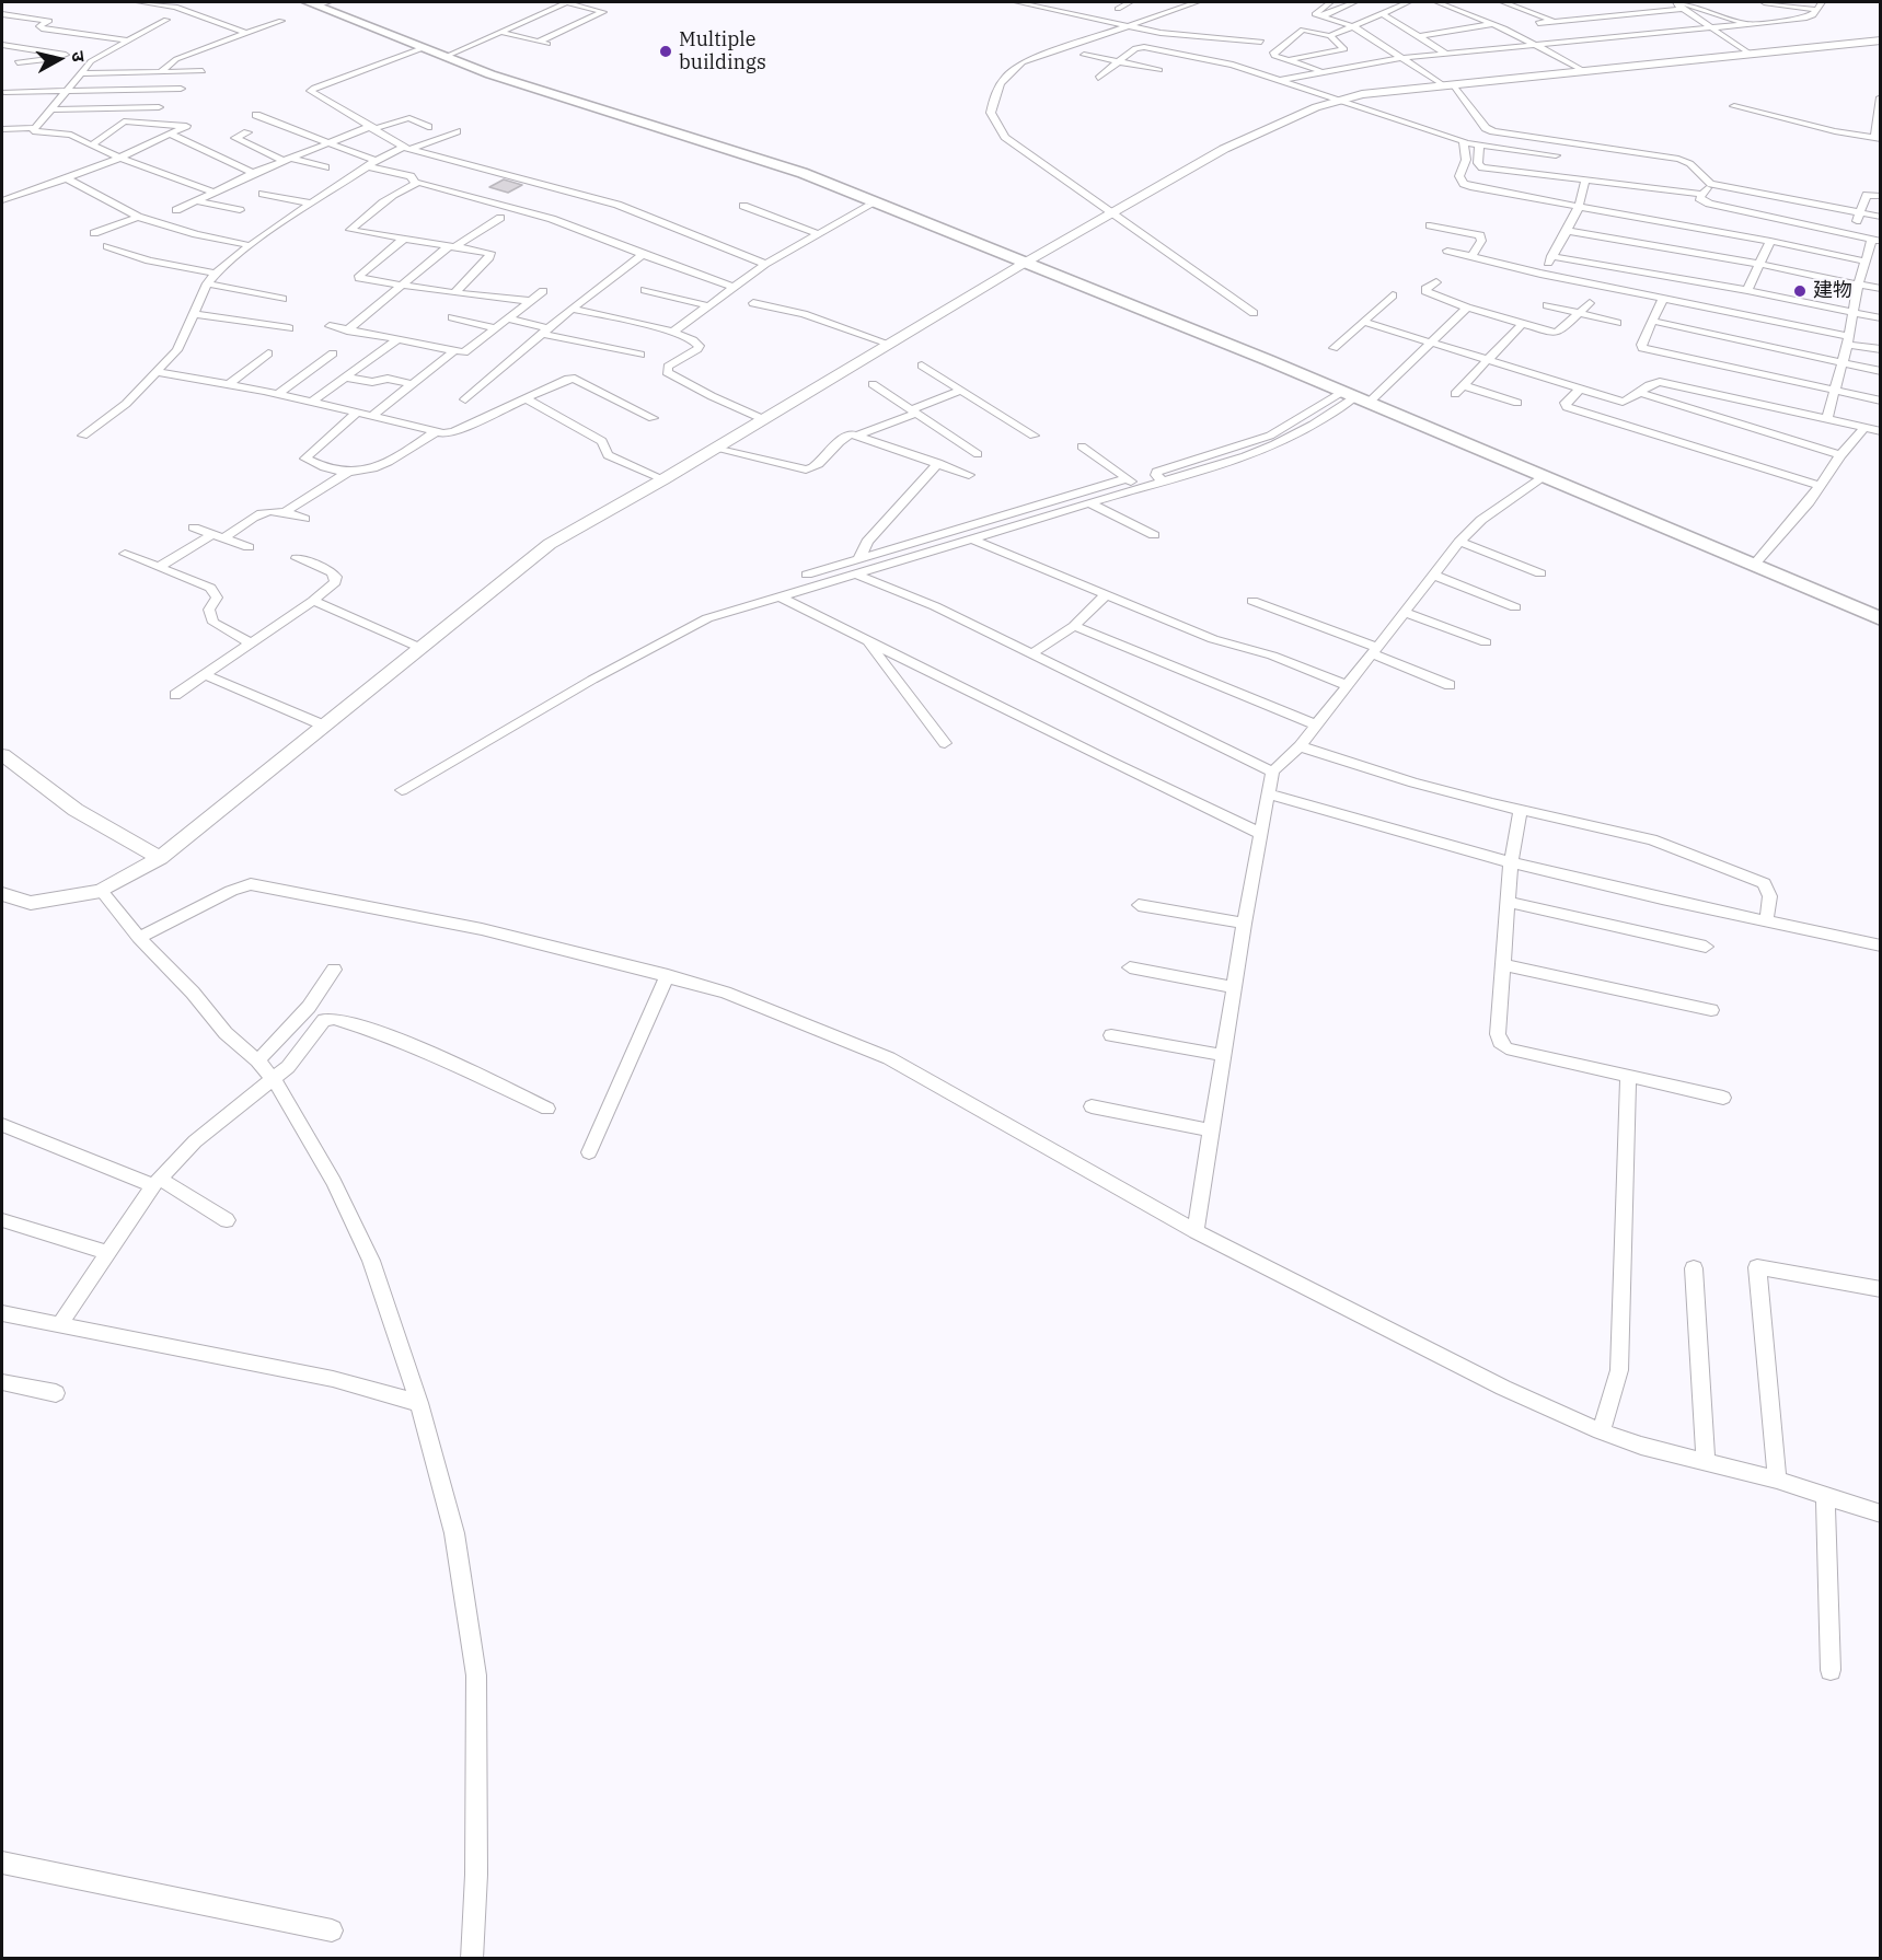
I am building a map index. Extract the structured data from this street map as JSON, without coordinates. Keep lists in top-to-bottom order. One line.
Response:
{"places":["Multiple buildings","建物"],"north":"right"}
